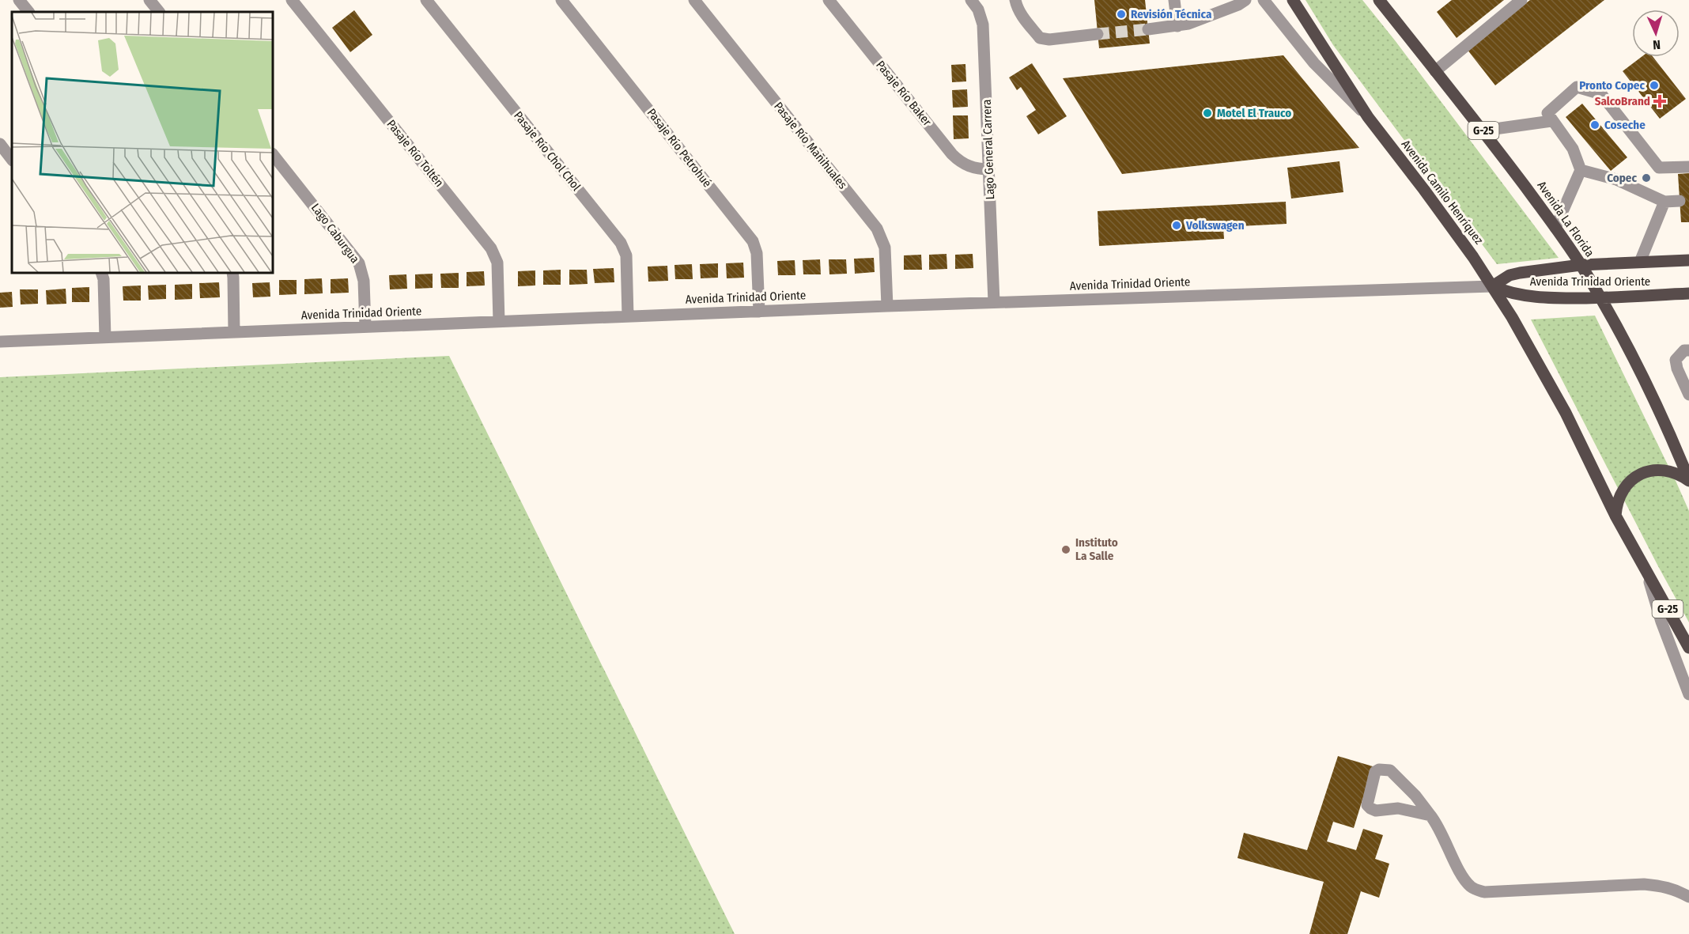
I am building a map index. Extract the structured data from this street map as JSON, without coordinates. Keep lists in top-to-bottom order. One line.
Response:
{"streets":{"main road":["G-25","Avenida Camilo Henríquez","Avenida La Florida","Avenida Trinidad Oriente"],"street":["Pasaje Río Baker","Pasaje Río Mañihuales","Pasaje Río Petrohué","Lago General Carrera","Pasaje Río Chol Chol","Pasaje Río Toltén","Lago Caburgua"]},"crossings":[["Pasaje Río Baker","Lago General Carrera"],["G-25","Avenida Camilo Henríquez"],["G-25","Avenida Trinidad Oriente"],["Pasaje Río Mañihuales","Avenida Trinidad Oriente"],["Pasaje Río Petrohué","Avenida Trinidad Oriente"],["Lago General Carrera","Avenida Trinidad Oriente"],["Pasaje Río Chol Chol","Avenida Trinidad Oriente"],["Pasaje Río Toltén","Avenida Trinidad Oriente"],["Avenida Camilo Henríquez","Avenida Trinidad Oriente"],["Avenida La Florida","Avenida Trinidad Oriente"],["Lago Caburgua","Avenida Trinidad Oriente"]],"places":{"other":["Revisión Técnica","Pronto Copec","Motel El Trauco","Coseche","Copec","Volkswagen","Instituto La Salle"],"health":["SalcoBrand"]},"north":"bottom"}
